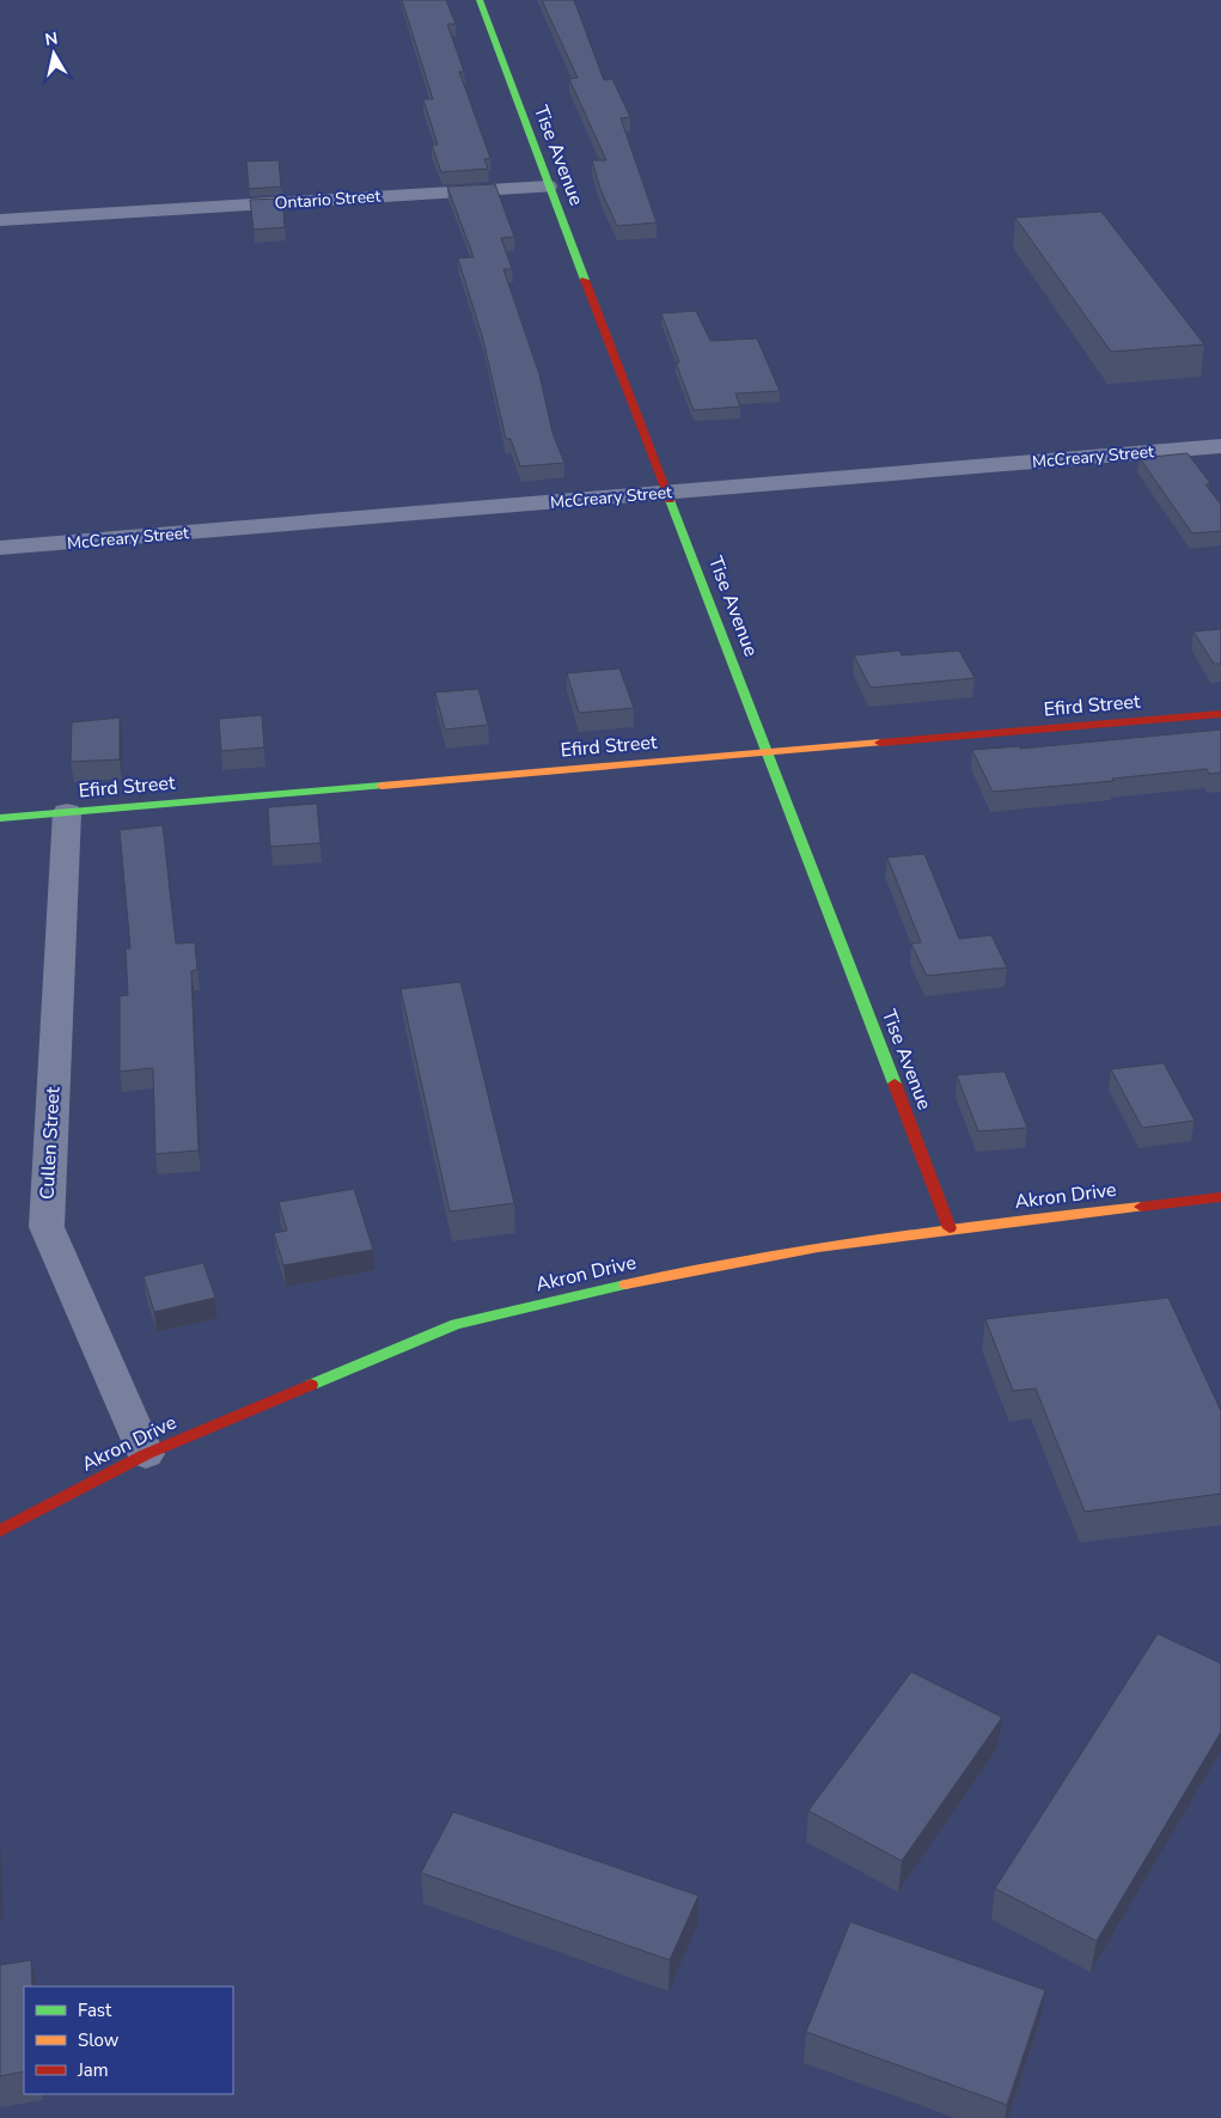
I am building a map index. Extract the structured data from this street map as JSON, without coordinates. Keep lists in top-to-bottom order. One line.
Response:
{"streets":{"street":["Tise Avenue","Ontario Street","McCreary Street","Efird Street","Cullen Street","Akron Drive"]},"crossings":[["Tise Avenue","Ontario Street"],["Tise Avenue","McCreary Street"],["Tise Avenue","Efird Street"],["Tise Avenue","Akron Drive"],["Efird Street","Cullen Street"],["Cullen Street","Akron Drive"]],"legend":["Fast","Slow","Jam"],"north":"top"}
